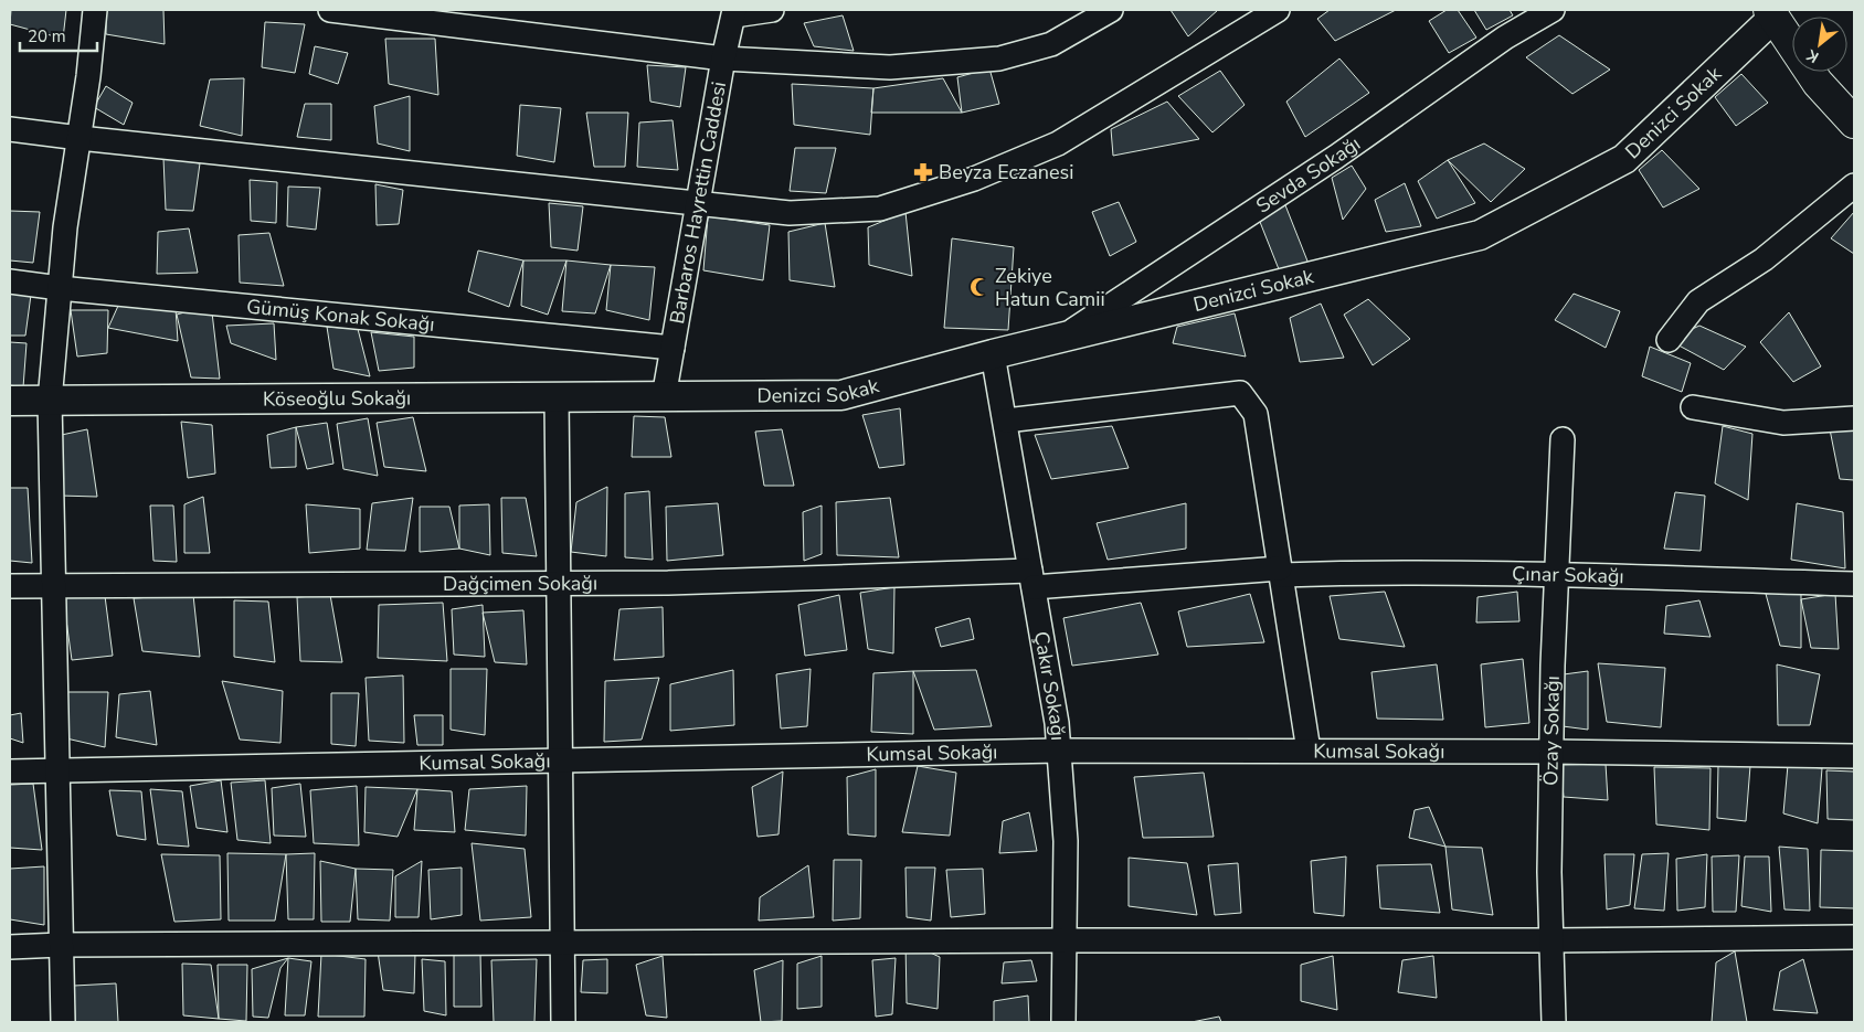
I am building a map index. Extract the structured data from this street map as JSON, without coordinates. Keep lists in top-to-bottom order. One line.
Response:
{"streets":{"street":["Denizci Sokak","Sevda Sokağı","Barbaros Hayrettin Caddesi","Gümüş Konak Sokağı","Köseoğlu Sokağı","Çınar Sokağı","Dağçimen Sokağı","Çakır Sokağı","Özay Sokağı","Kumsal Sokağı"]},"crossings":[["Denizci Sokak","Sevda Sokağı"],["Denizci Sokak","Barbaros Hayrettin Caddesi"],["Denizci Sokak","Köseoğlu Sokağı"],["Denizci Sokak","Çakır Sokağı"],["Barbaros Hayrettin Caddesi","Gümüş Konak Sokağı"],["Barbaros Hayrettin Caddesi","Köseoğlu Sokağı"],["Çınar Sokağı","Dağçimen Sokağı"],["Çınar Sokağı","Çakır Sokağı"],["Çınar Sokağı","Özay Sokağı"],["Dağçimen Sokağı","Çakır Sokağı"],["Çakır Sokağı","Kumsal Sokağı"],["Özay Sokağı","Kumsal Sokağı"]],"places":{"pharmacy":["Beyza Eczanesi"],"mosque":["Zekiye Hatun Camii"]},"scale_bar":"20 m","north":"bottom left"}
